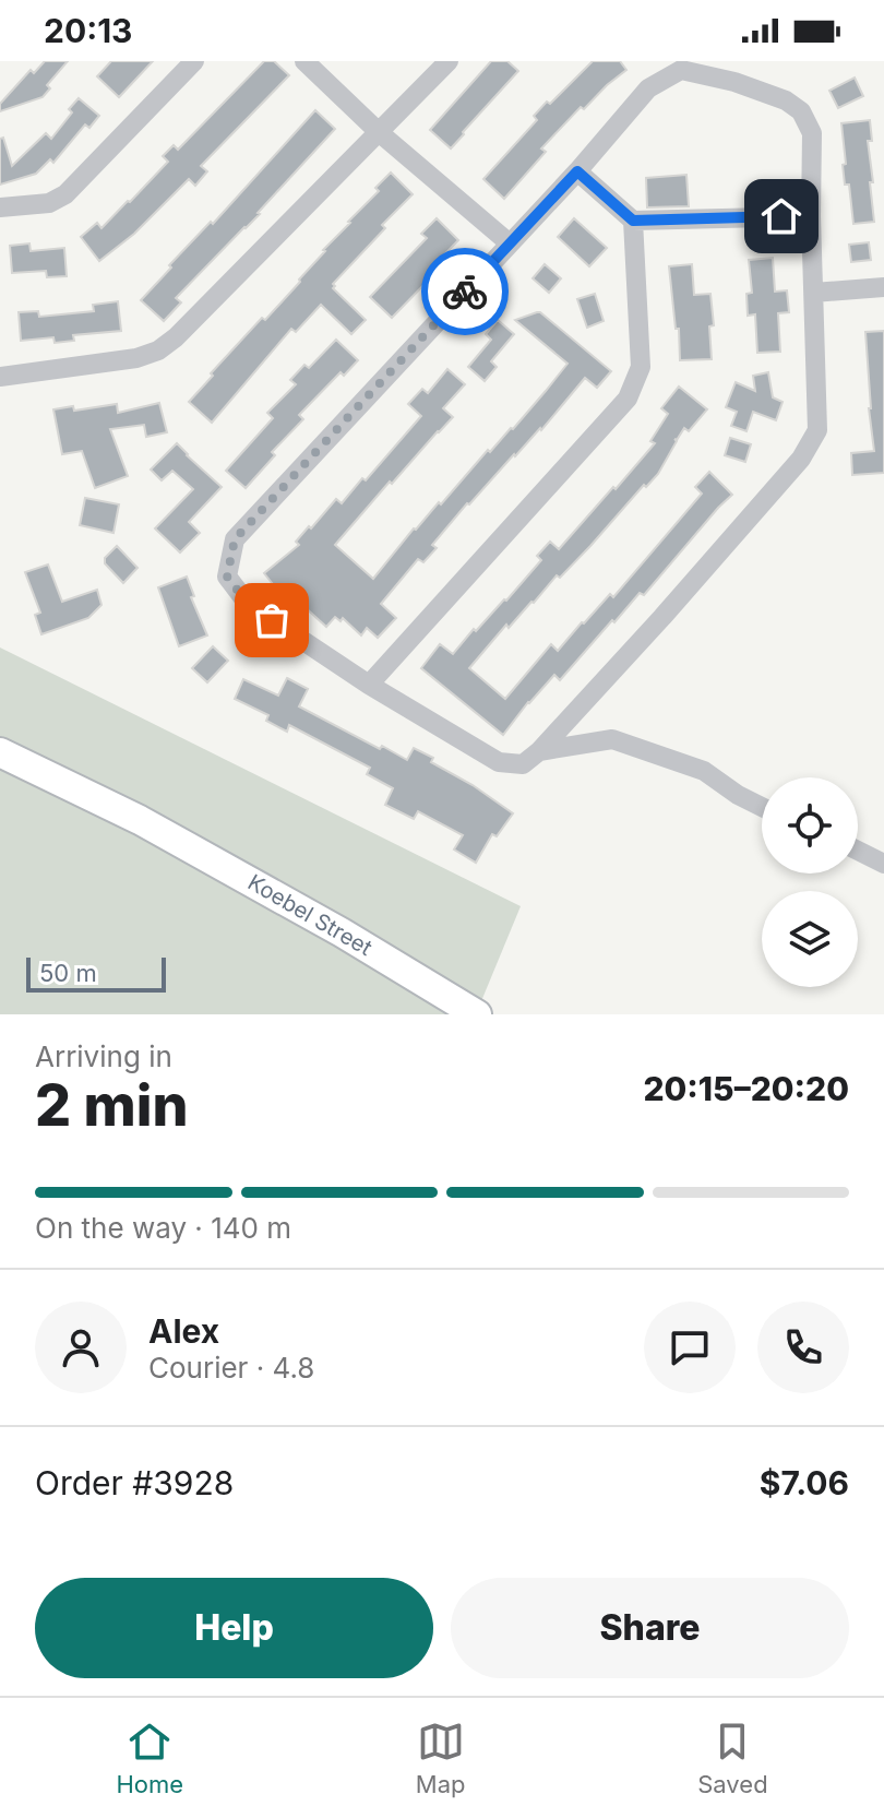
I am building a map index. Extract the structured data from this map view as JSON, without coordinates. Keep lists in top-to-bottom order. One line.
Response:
{"streets":{"main road":["Koebel Street"]},"scale_bar":"50 m","page":{"status":"20:13","scale":"50 m","heading":["2 min","Arriving in","20:15–20:20"],"panel":["Alex","Courier · 4.8","Order #3928","$7.06"],"bar":"On the way · 140 m","buttons":["Help","Share"],"tabs":["Home","Map","Saved"]}}
